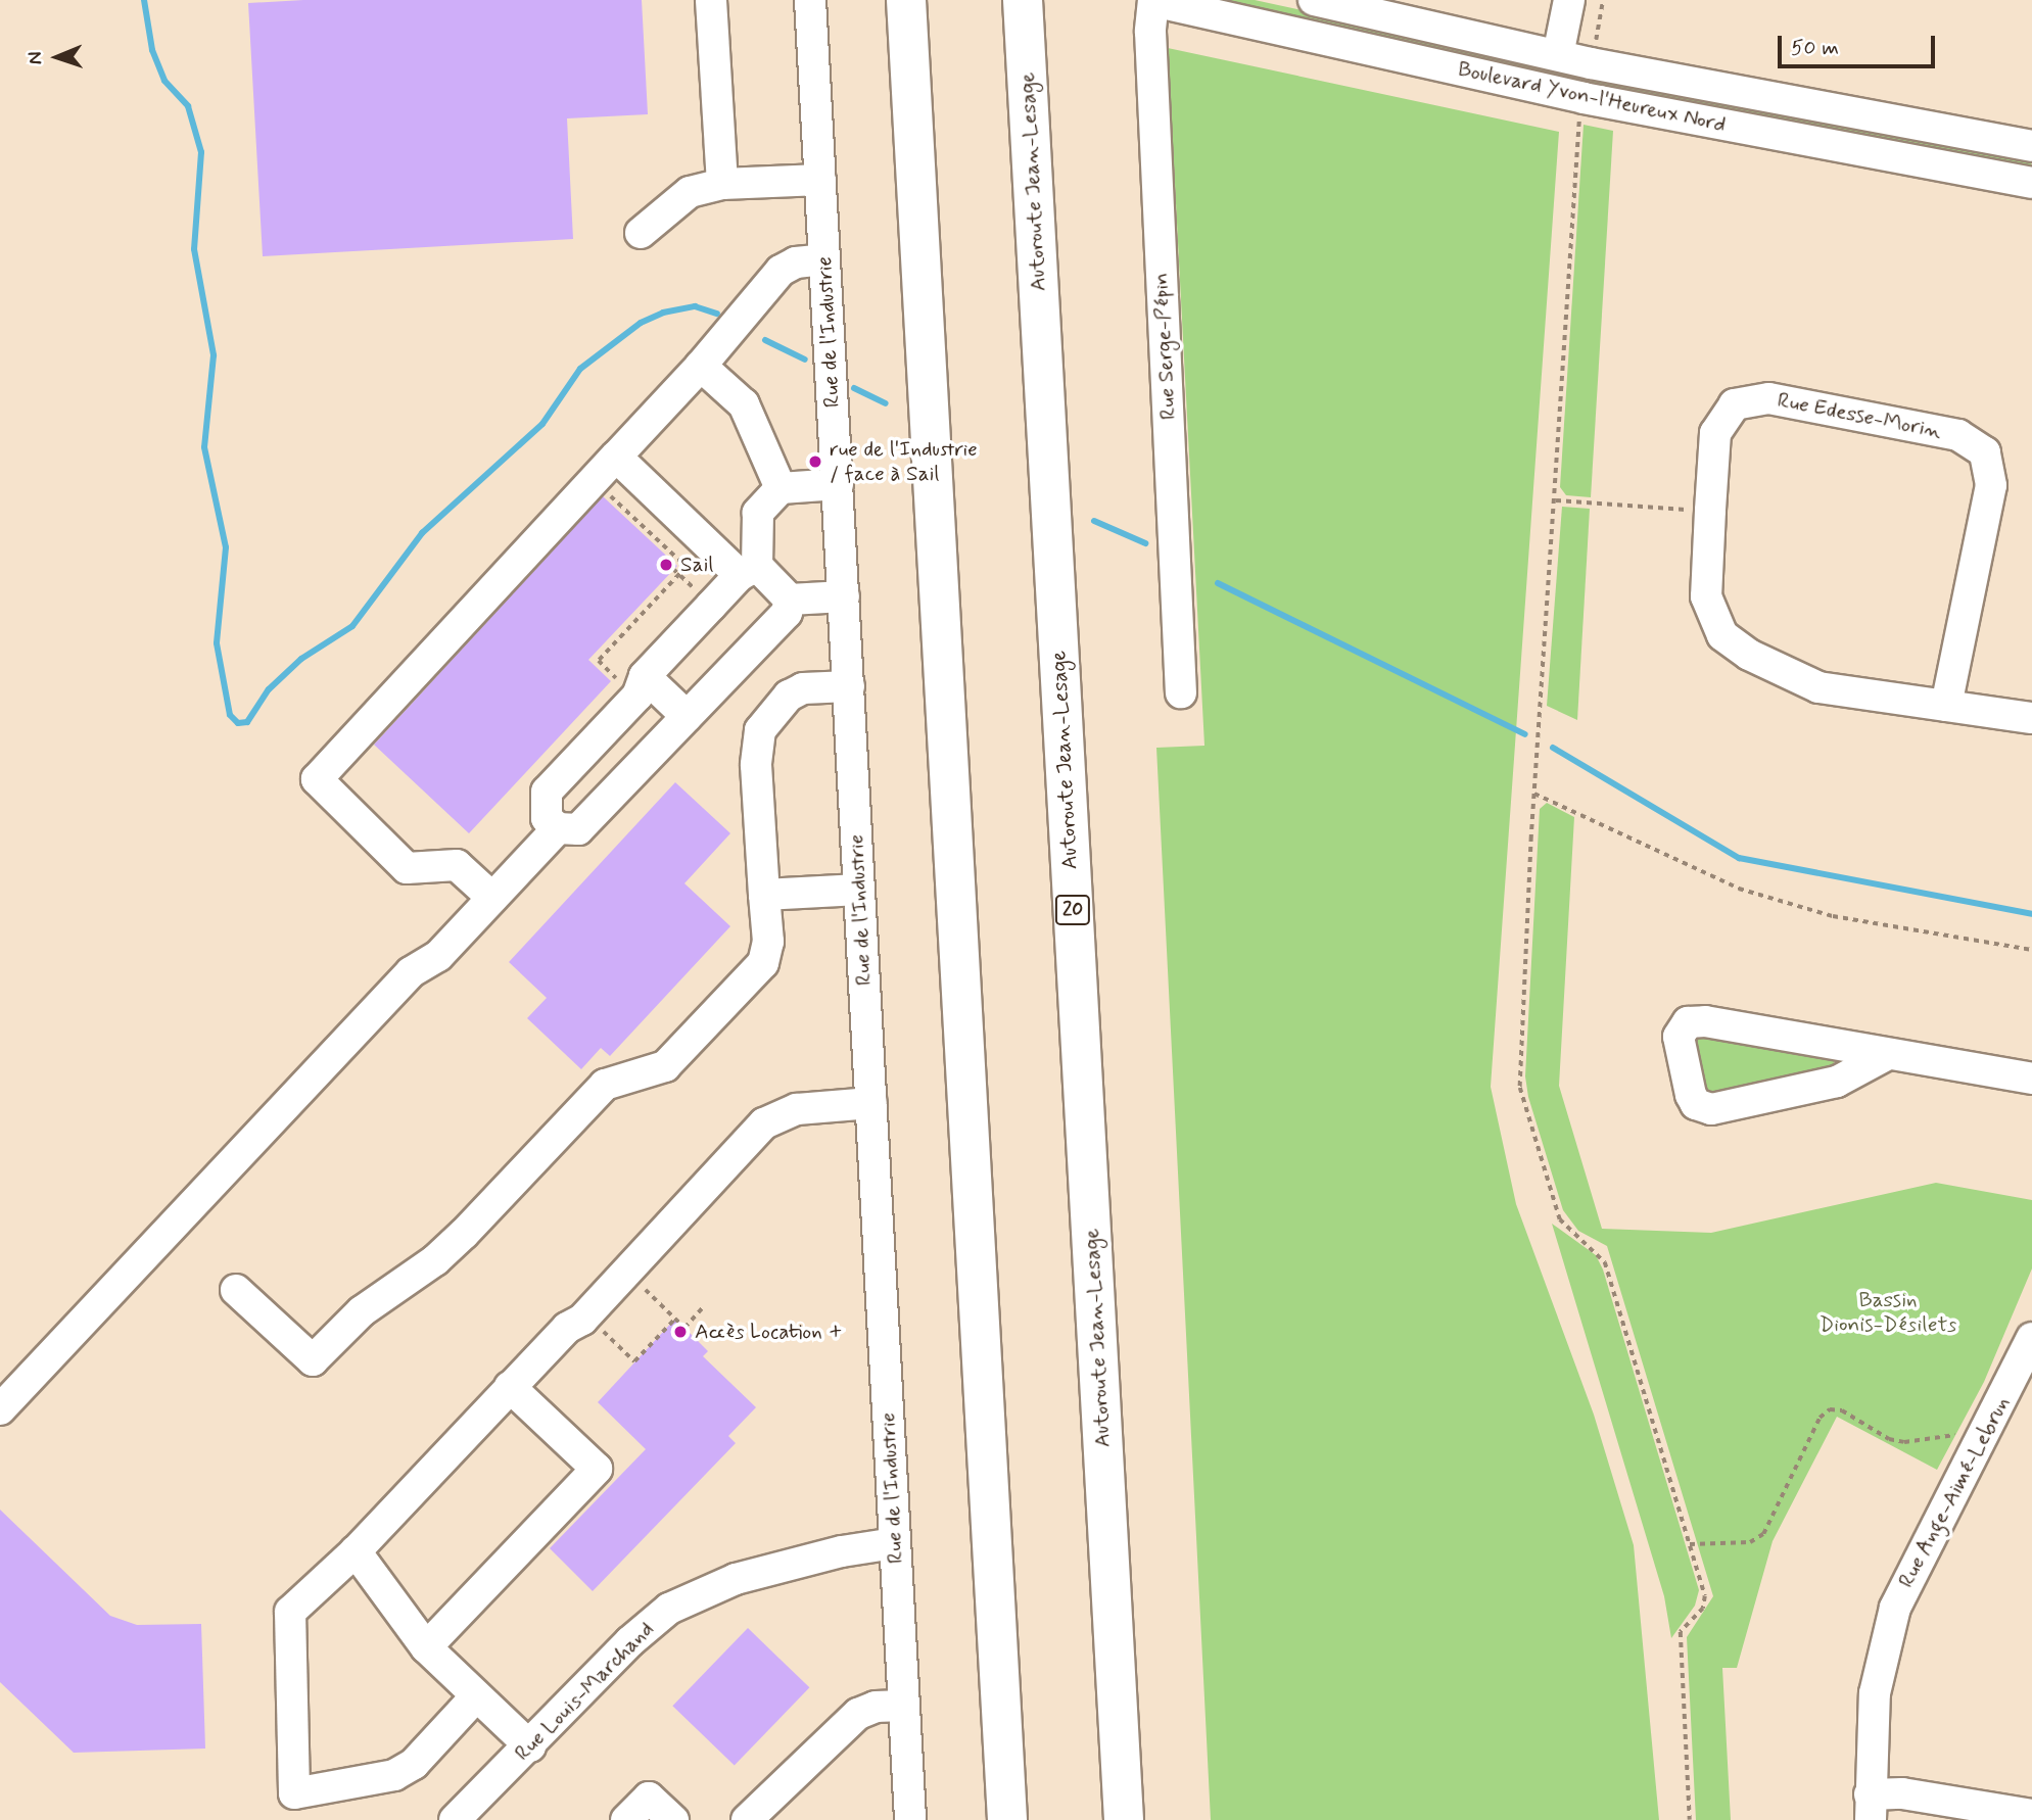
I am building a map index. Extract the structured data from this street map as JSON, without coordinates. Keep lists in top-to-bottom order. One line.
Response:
{"streets":{"highway":["Autoroute Jean-Lesage","20"],"street":["Boulevard Yvon-l'Heureux Nord","Rue de l'Industrie","Rue Serge-Pépin","Rue Edesse-Morin","Rue Ange-Aimé-Lebrun","Rue Louis-Marchand"]},"crossings":[["Boulevard Yvon-l'Heureux Nord","Rue Serge-Pépin"],["Rue de l'Industrie","Rue Louis-Marchand"]],"parks":["Bassin Dionis-Désilets"],"places":["rue de l'Industrie / face à Sail","Sail","Accès Location +"],"scale_bar":"50 m","north":"left"}
